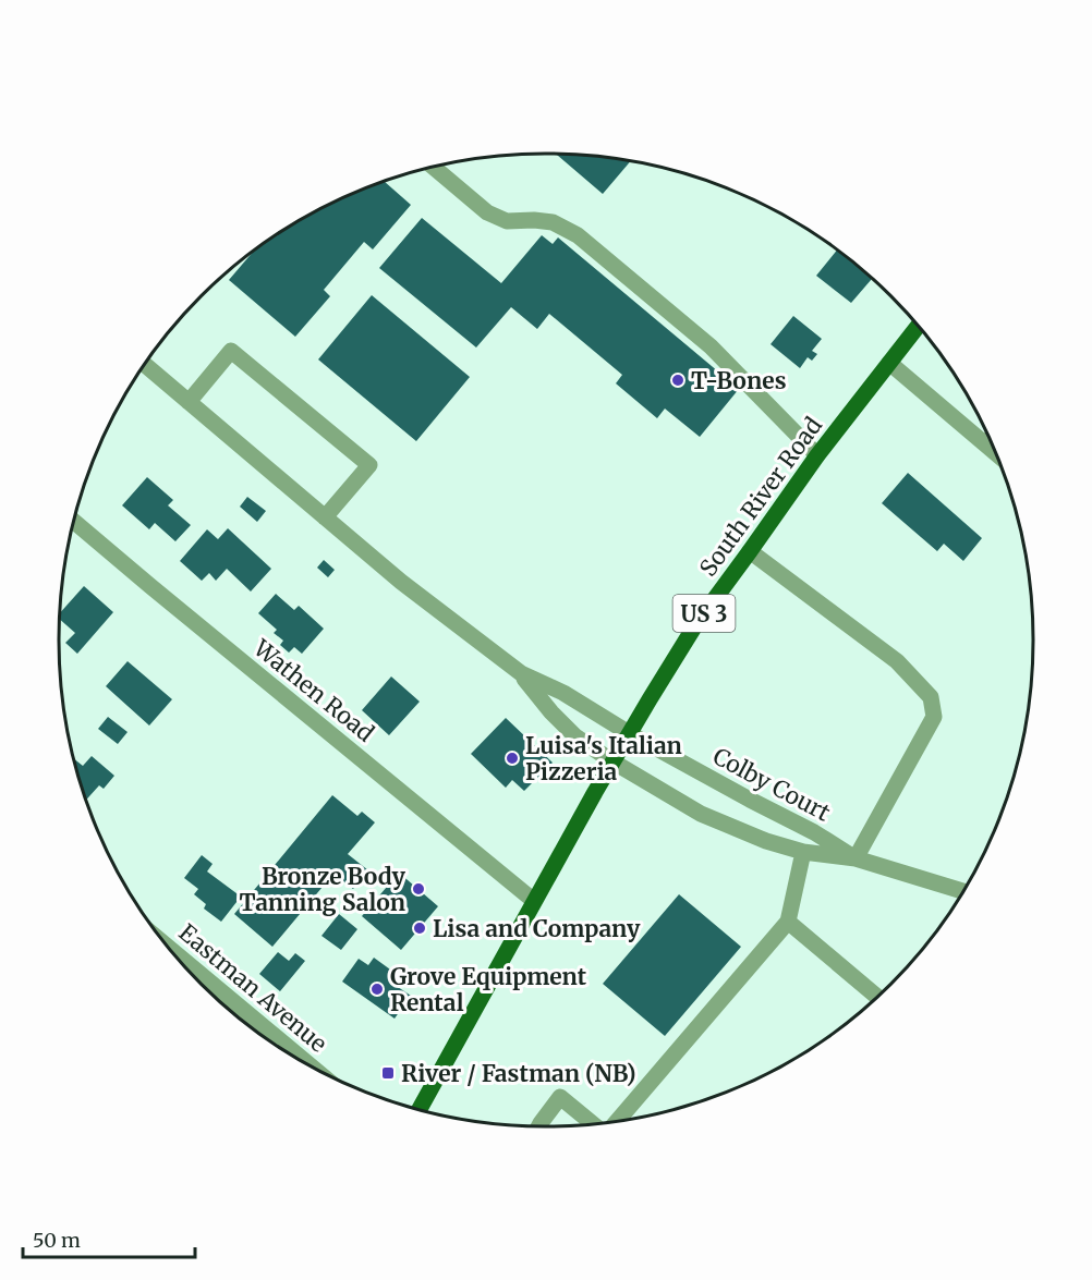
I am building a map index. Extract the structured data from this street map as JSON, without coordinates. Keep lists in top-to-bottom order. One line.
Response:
{"streets":{"main road":["South River Road","US 3"],"street":["Wathen Road","Colby Court","Eastman Avenue"]},"crossings":[["South River Road","Wathen Road"],["South River Road","Colby Court"]],"places":{"other":["T-Bones","Luisa's Italian Pizzeria","Bronze Body Tanning Salon","Lisa and Company","Grove Equipment Rental"],"transit":["River / Fastman (NB)"]},"scale_bar":"50 m"}
